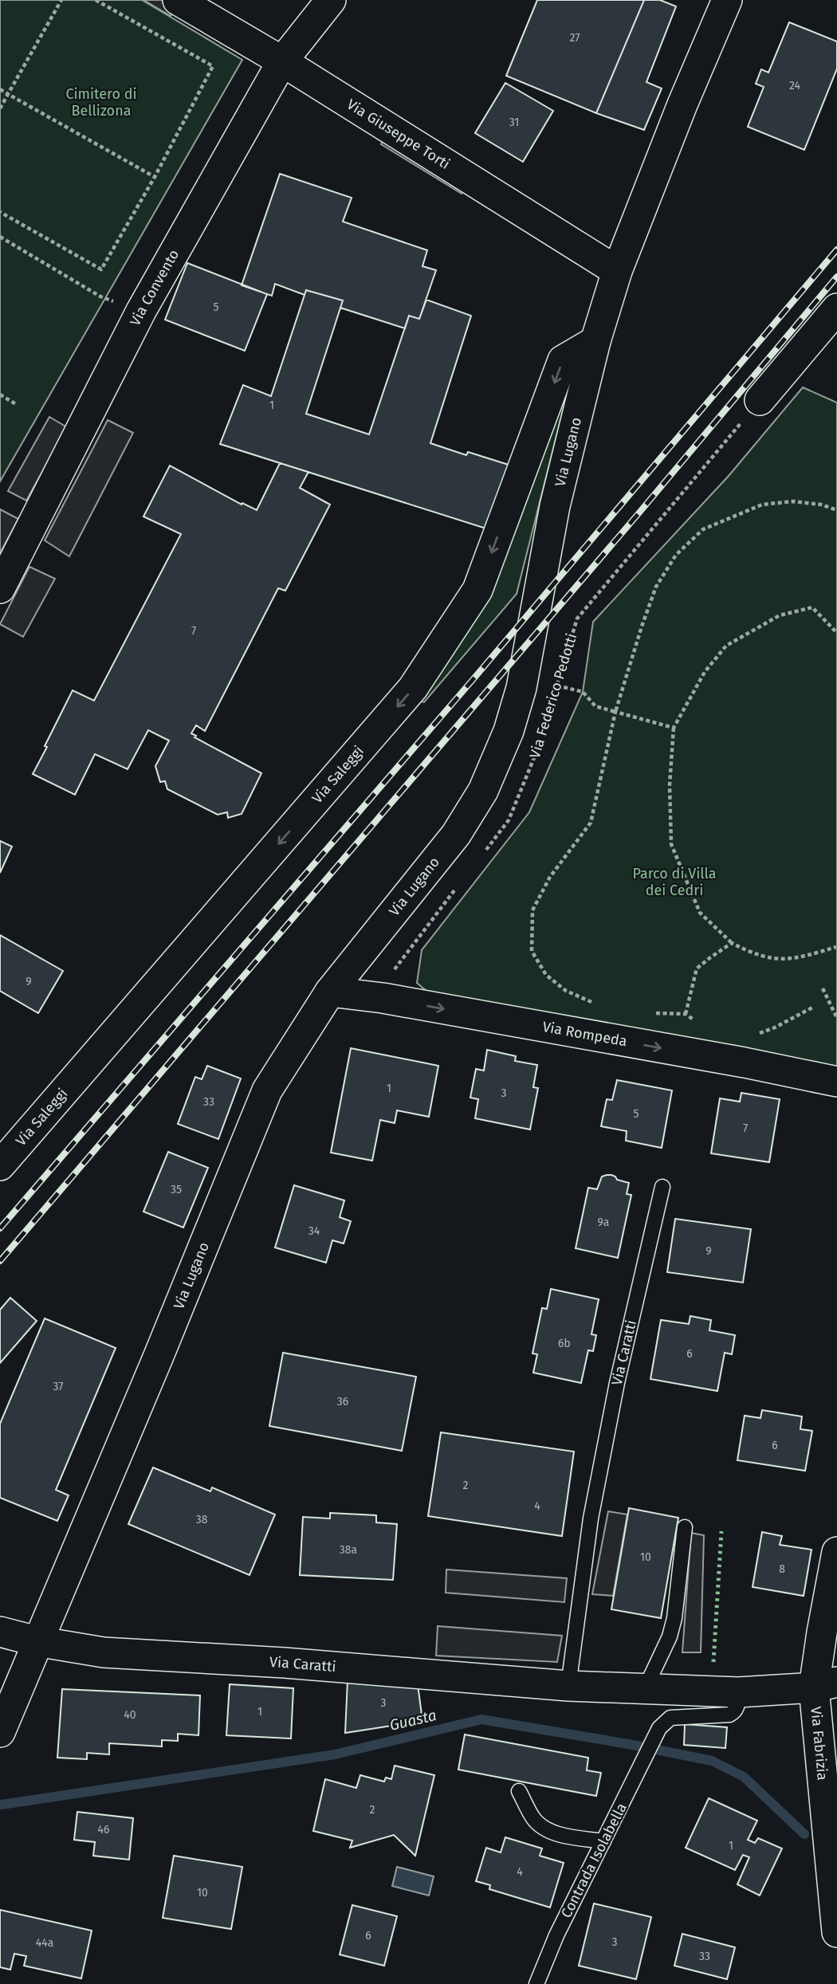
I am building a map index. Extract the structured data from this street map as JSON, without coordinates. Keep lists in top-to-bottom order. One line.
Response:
{"streets":{"street":["Via Giuseppe Torti","Via Convento","Via Lugano","Via Saleggi","Via Rompeda","Via Caratti","Via Fabrizia"],"lane":["Contrada Isolabella"],"path":["Via Federico Pedotti"]},"crossings":[["Via Giuseppe Torti","Via Convento"],["Via Giuseppe Torti","Via Lugano"],["Via Lugano","Via Saleggi"],["Via Lugano","Via Rompeda"],["Via Lugano","Via Caratti"],["Via Caratti","Via Fabrizia"],["Via Caratti","Contrada Isolabella"]],"one_way":["Via Saleggi","Via Rompeda"],"water":["Guasta"],"parks":["Cimitero di Bellizona","Parco di Villa dei Cedri"],"house_numbers":["27","24","31","5","1","7","9","1","3","33","5","7","35","9a","34","9","6b","6","37","36","6","2","4","38","38a","10","8","3","1","40","2","46","1","4","10","6","3","44a","33"]}
